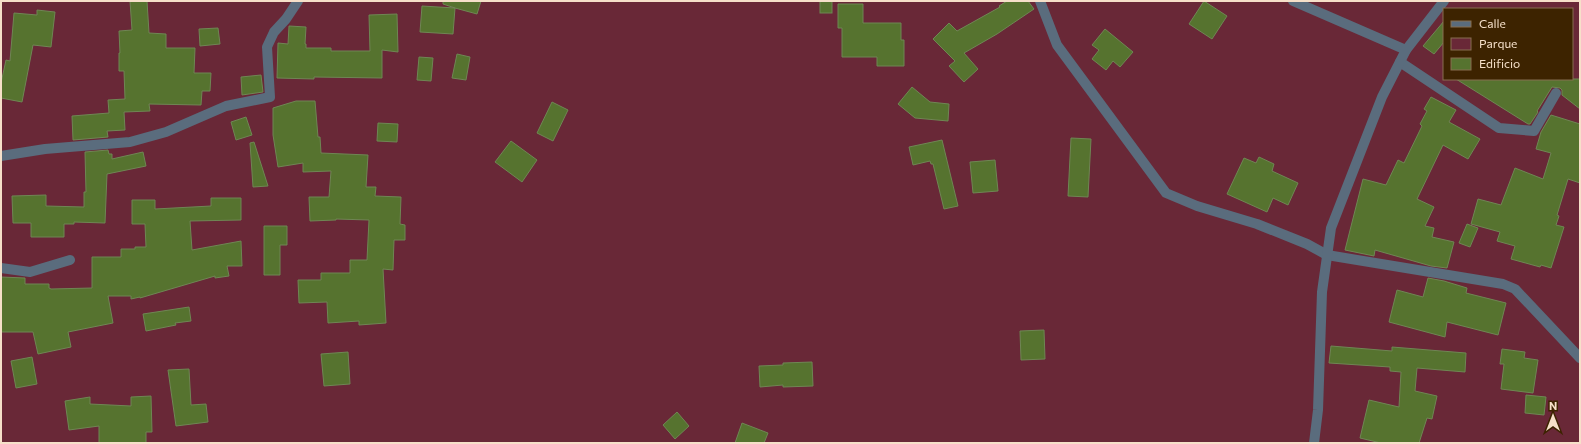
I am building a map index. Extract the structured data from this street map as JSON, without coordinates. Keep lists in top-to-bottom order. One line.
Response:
{"legend":["Calle","Parque","Edificio"],"north":"top"}
